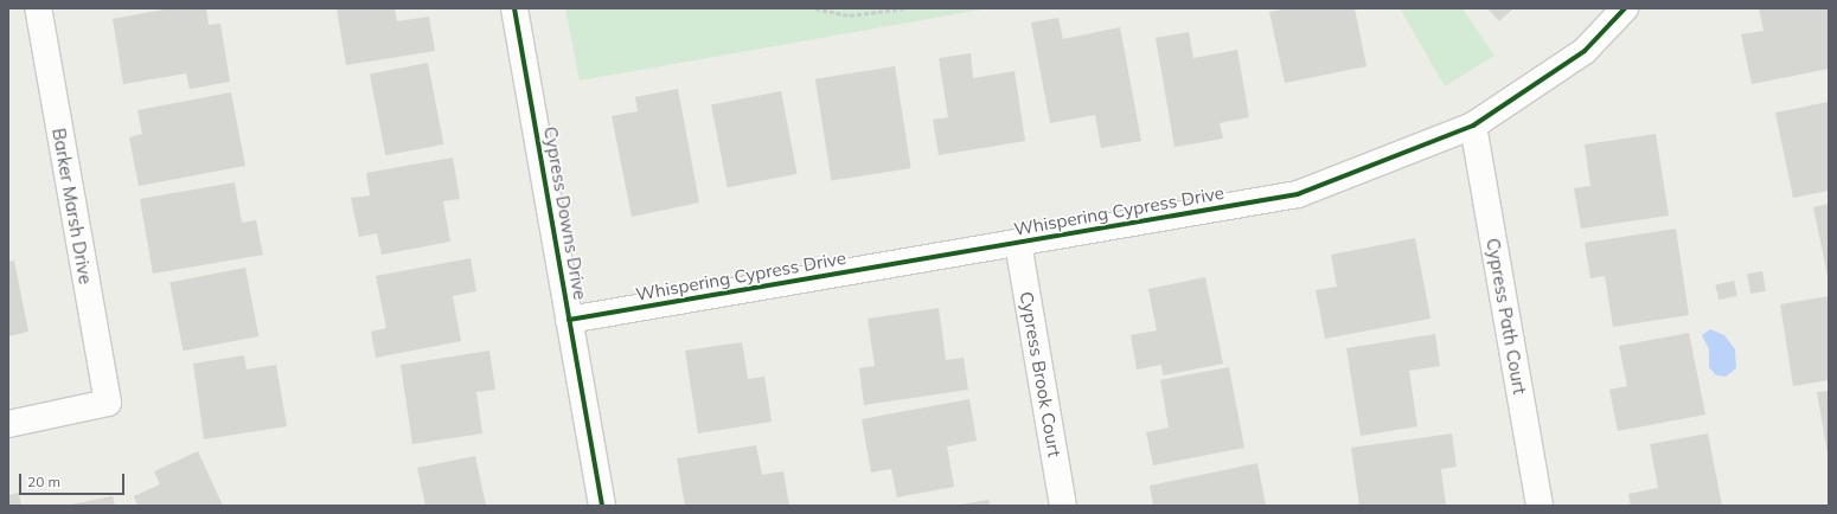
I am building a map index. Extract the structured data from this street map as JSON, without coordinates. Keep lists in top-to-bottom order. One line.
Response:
{"streets":{"street":["Barker Marsh Drive","Whispering Cypress Drive","Cypress Downs Drive","Cypress Path Court","Cypress Brook Court"]},"crossings":[["Whispering Cypress Drive","Cypress Downs Drive"],["Whispering Cypress Drive","Cypress Path Court"],["Whispering Cypress Drive","Cypress Brook Court"]],"scale_bar":"20 m"}
